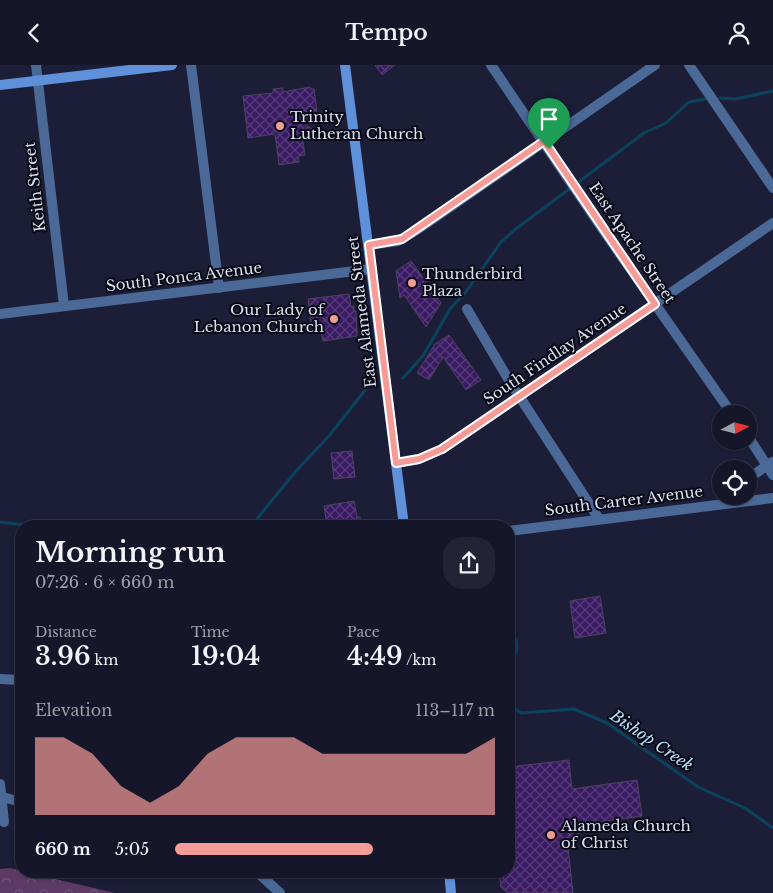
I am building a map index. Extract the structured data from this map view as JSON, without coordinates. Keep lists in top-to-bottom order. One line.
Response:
{"streets":{"main road":["East Alameda Street"],"street":["Keith Street","East Apache Street","South Ponca Avenue","South Findlay Avenue","South Carter Avenue"]},"crossings":[["Keith Street","South Ponca Avenue"],["East Apache Street","South Findlay Avenue"],["South Ponca Avenue","East Alameda Street"],["East Alameda Street","South Findlay Avenue"]],"water":["Bishop Creek"],"places":["Trinity Lutheran Church","Thunderbird Plaza","Our Lady of Lebanon Church","Alameda Church of Christ"],"north":"right","page":{"header":"Tempo","heading":["Morning run","07:26 · 6 × 660 m"],"stats":[["Distance","3.96 km"],["Time","19:04"],["Pace","4:49 /km"]],"chart":["Elevation","113–117 m"],"list":[{"name":"660 m","note":"5:05"}]}}
